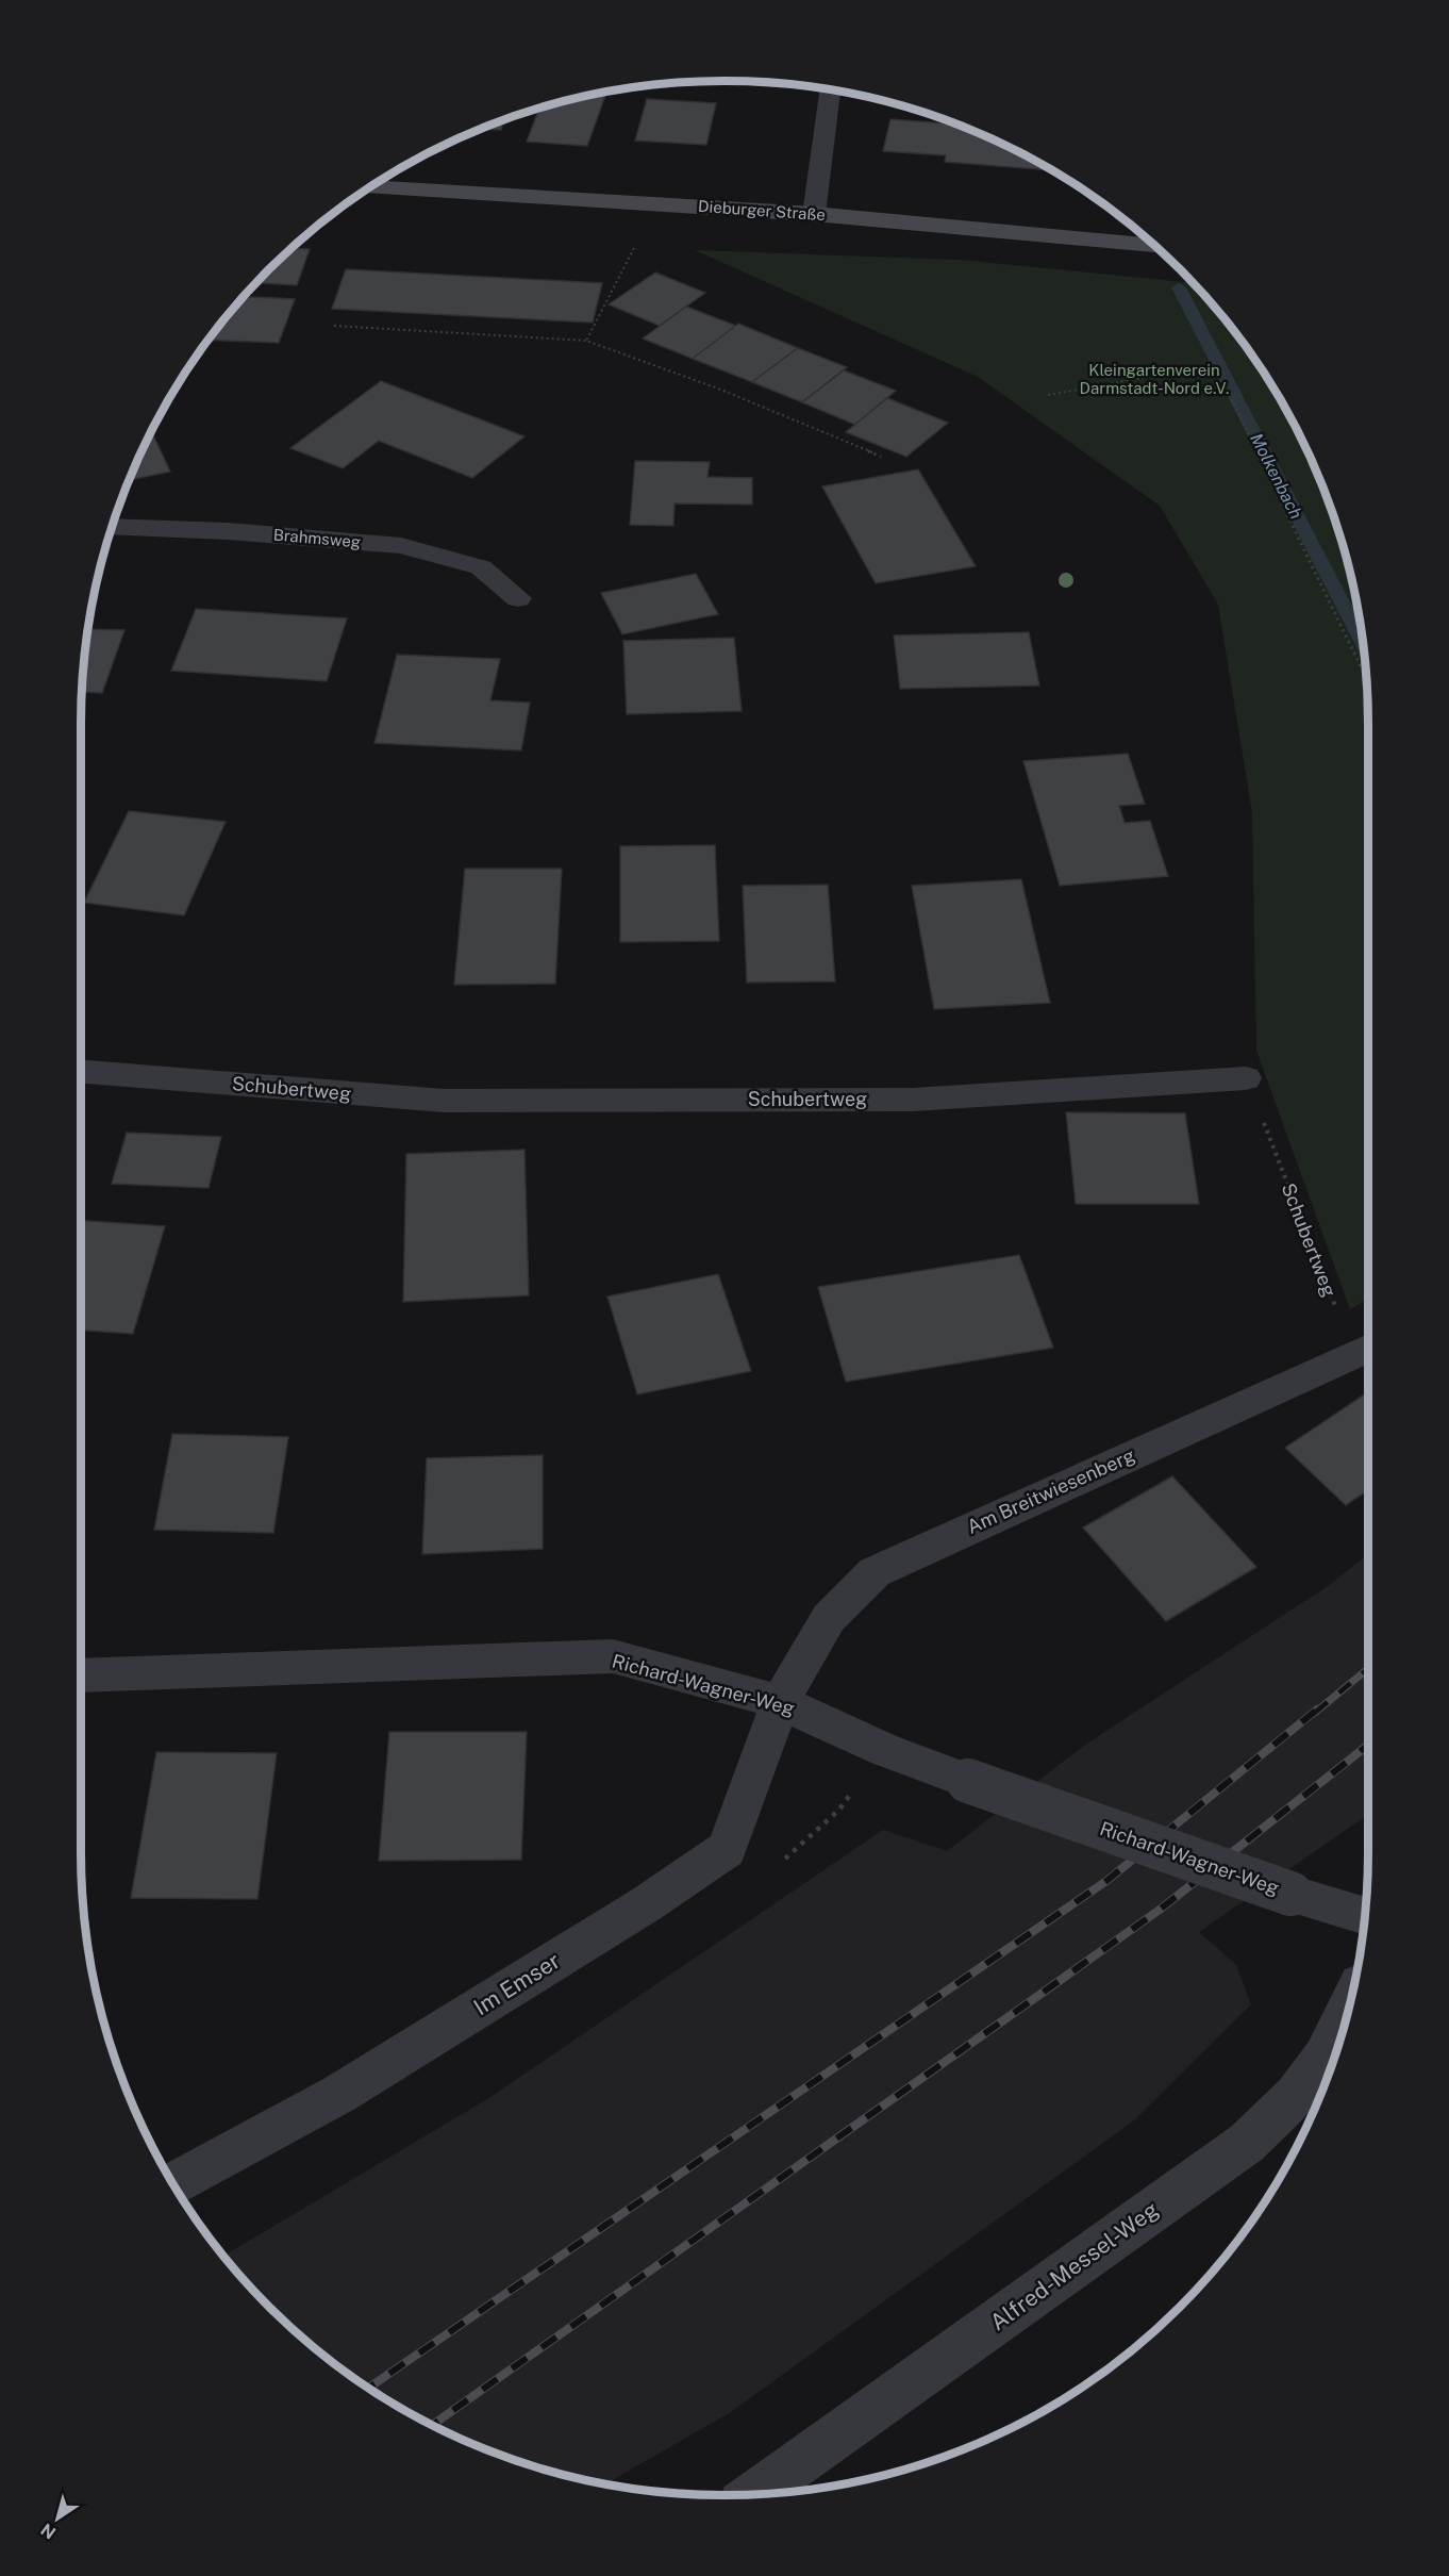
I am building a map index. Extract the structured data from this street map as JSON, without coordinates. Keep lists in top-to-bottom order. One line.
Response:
{"streets":{"main road":["Dieburger Straße"],"street":["Brahmsweg","Schubertweg","Am Breitwiesenberg","Richard-Wagner-Weg","Im Emser","Alfred-Messel-Weg"]},"crossings":[["Schubertweg","Am Breitwiesenberg"],["Am Breitwiesenberg","Richard-Wagner-Weg"],["Am Breitwiesenberg","Im Emser"],["Richard-Wagner-Weg","Im Emser"]],"water":["Molkenbach"],"parks":["Kleingartenverein Darmstadt-Nord e.V."],"north":"bottom left"}
